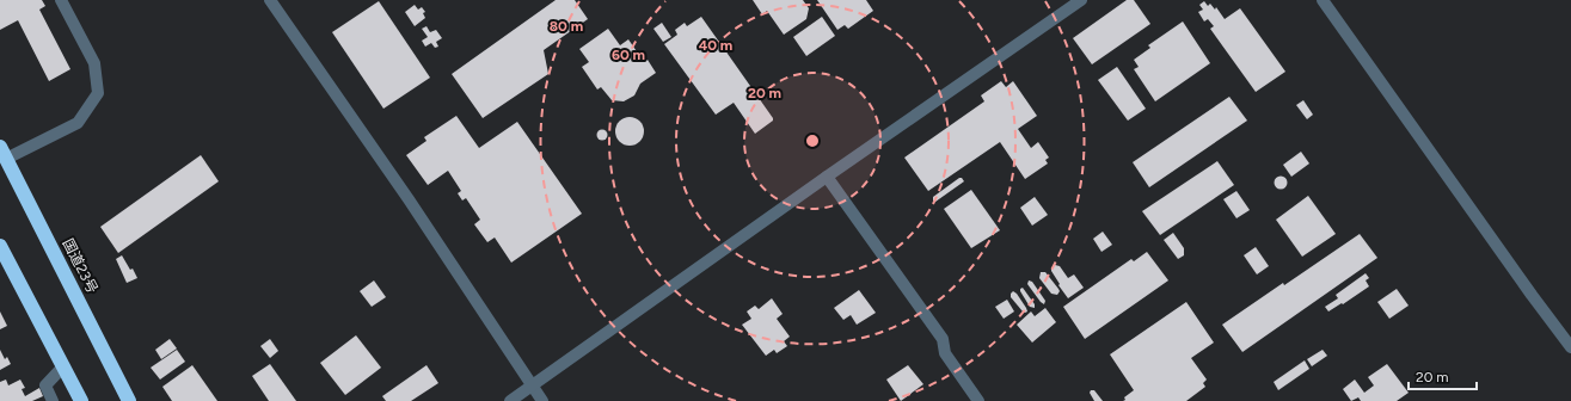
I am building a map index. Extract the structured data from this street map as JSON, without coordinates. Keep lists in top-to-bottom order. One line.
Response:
{"streets":{"highway":["国道23号"]},"scale_bar":"20 m","rings":["80 m","40 m","60 m","20 m"]}
